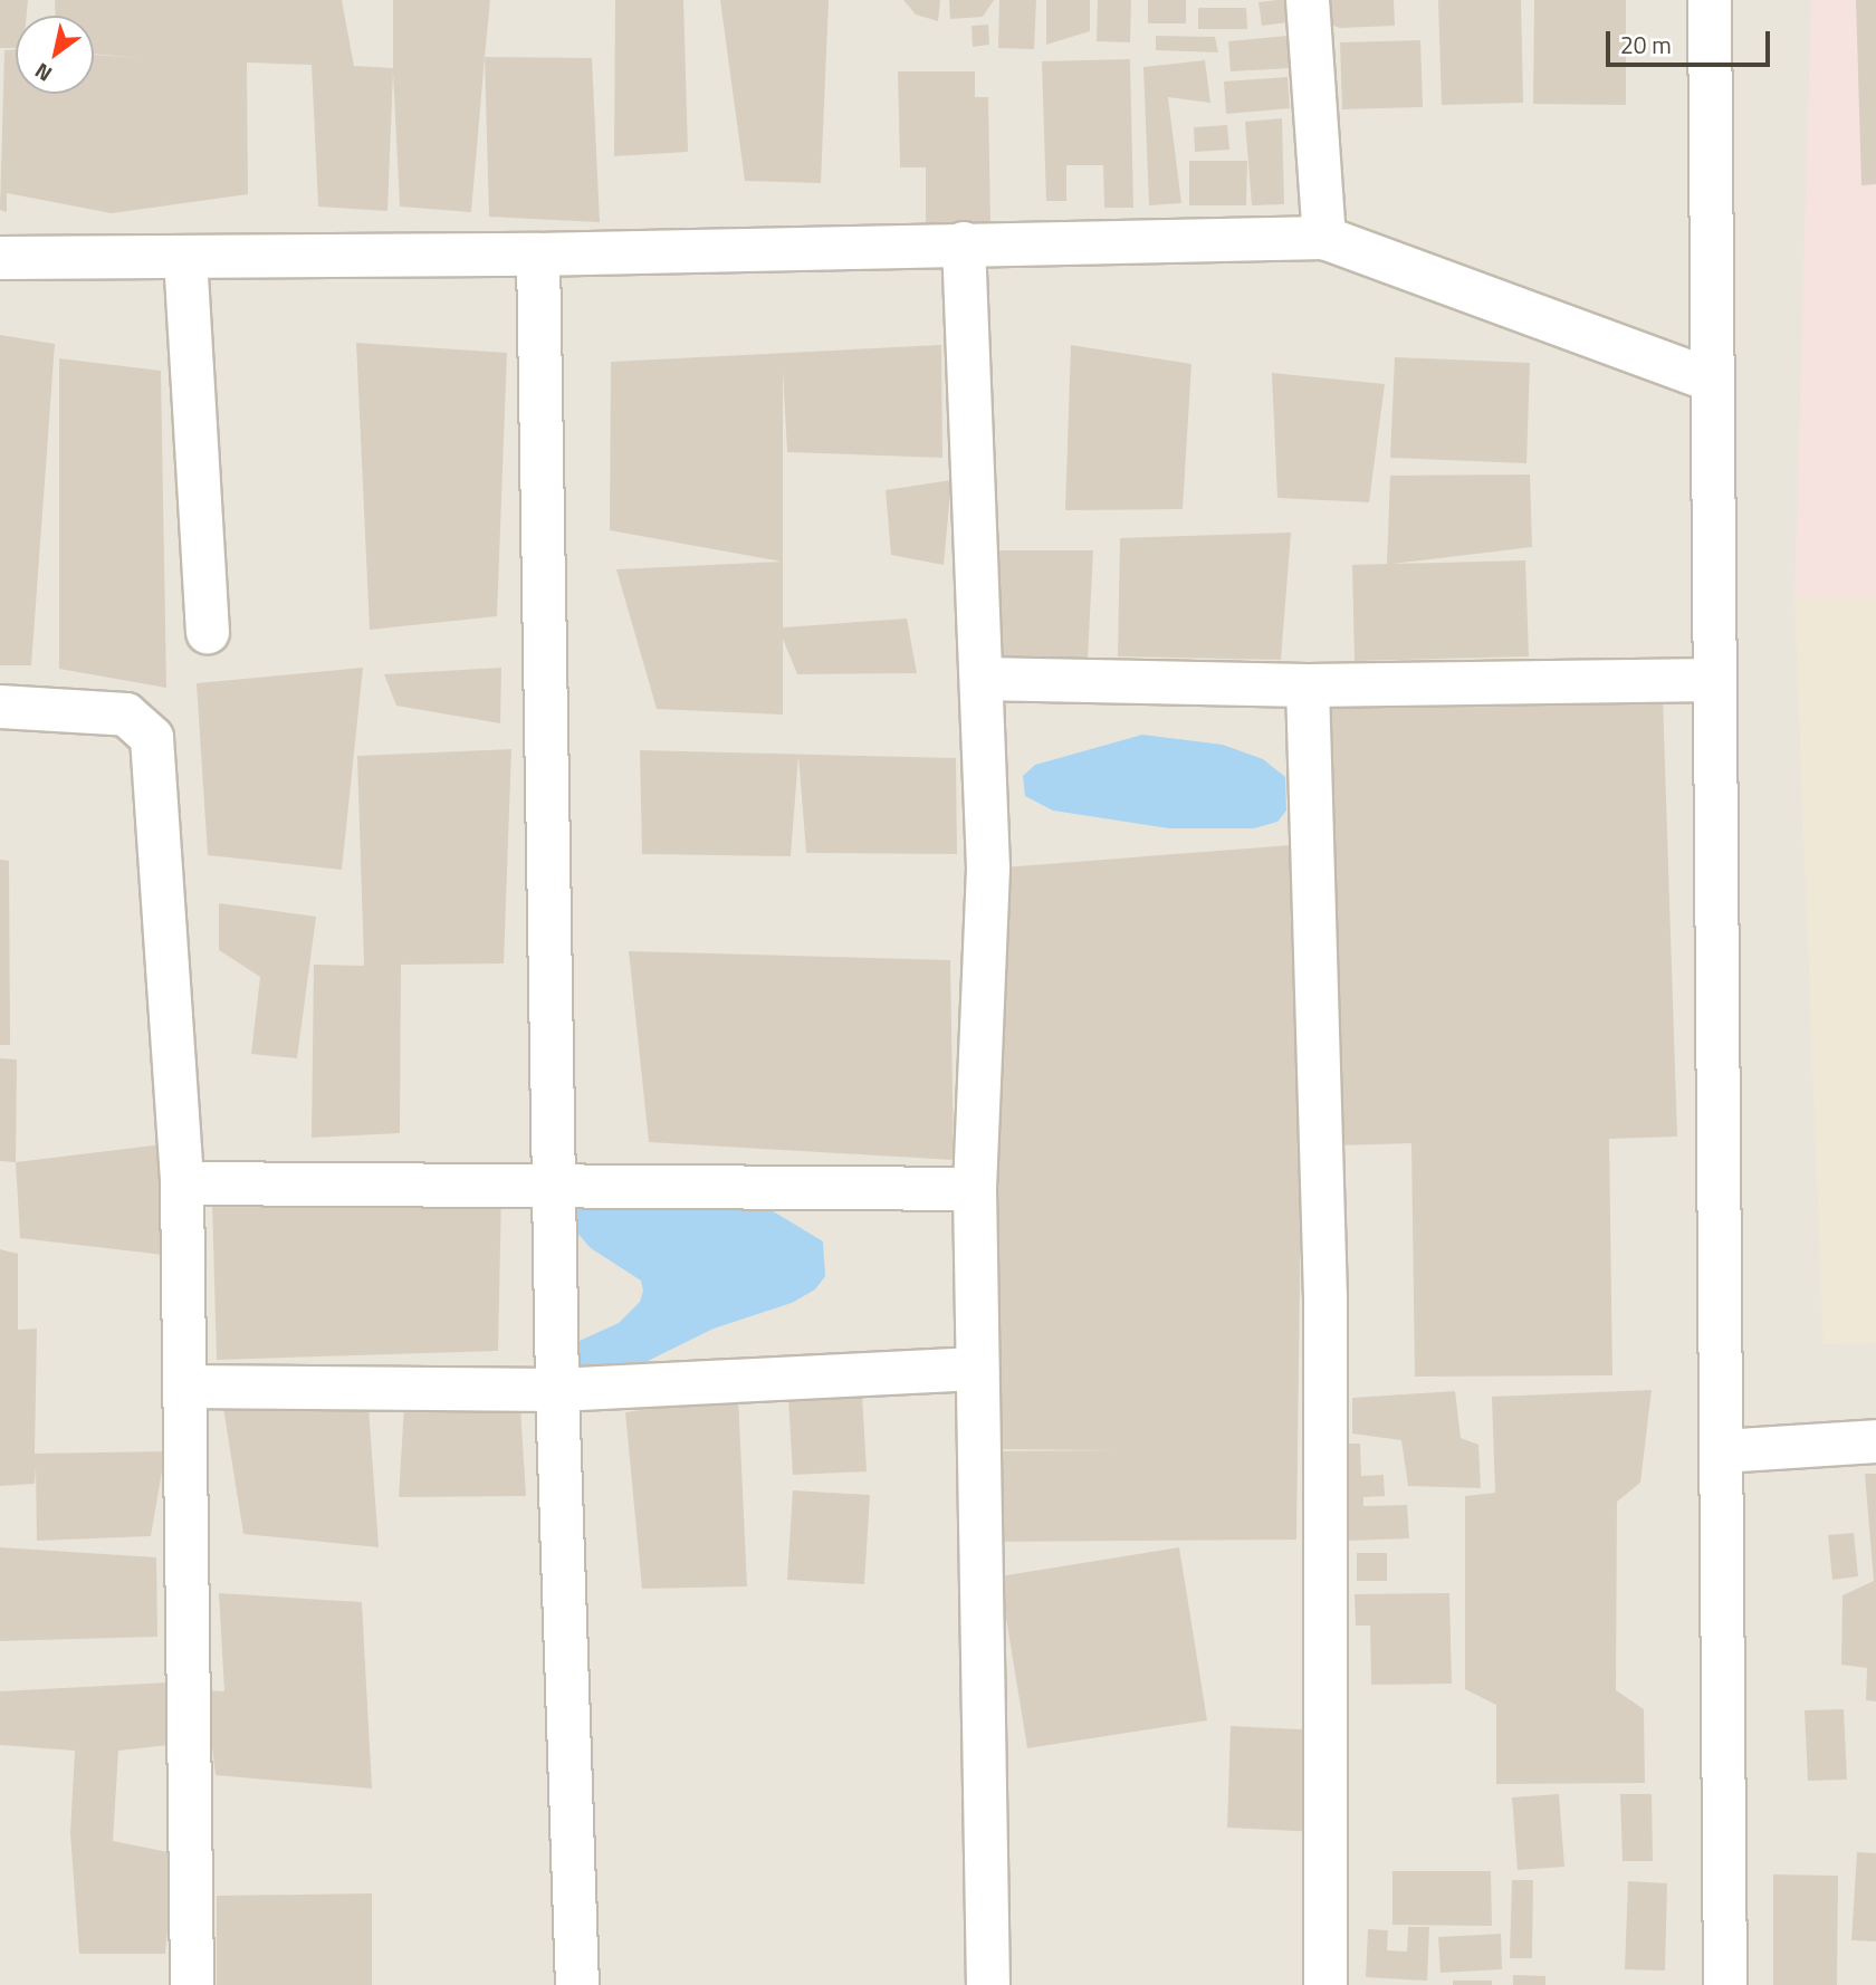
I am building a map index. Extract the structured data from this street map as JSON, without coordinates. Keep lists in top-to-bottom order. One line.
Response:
{"scale_bar":"20 m","north":"bottom left"}
